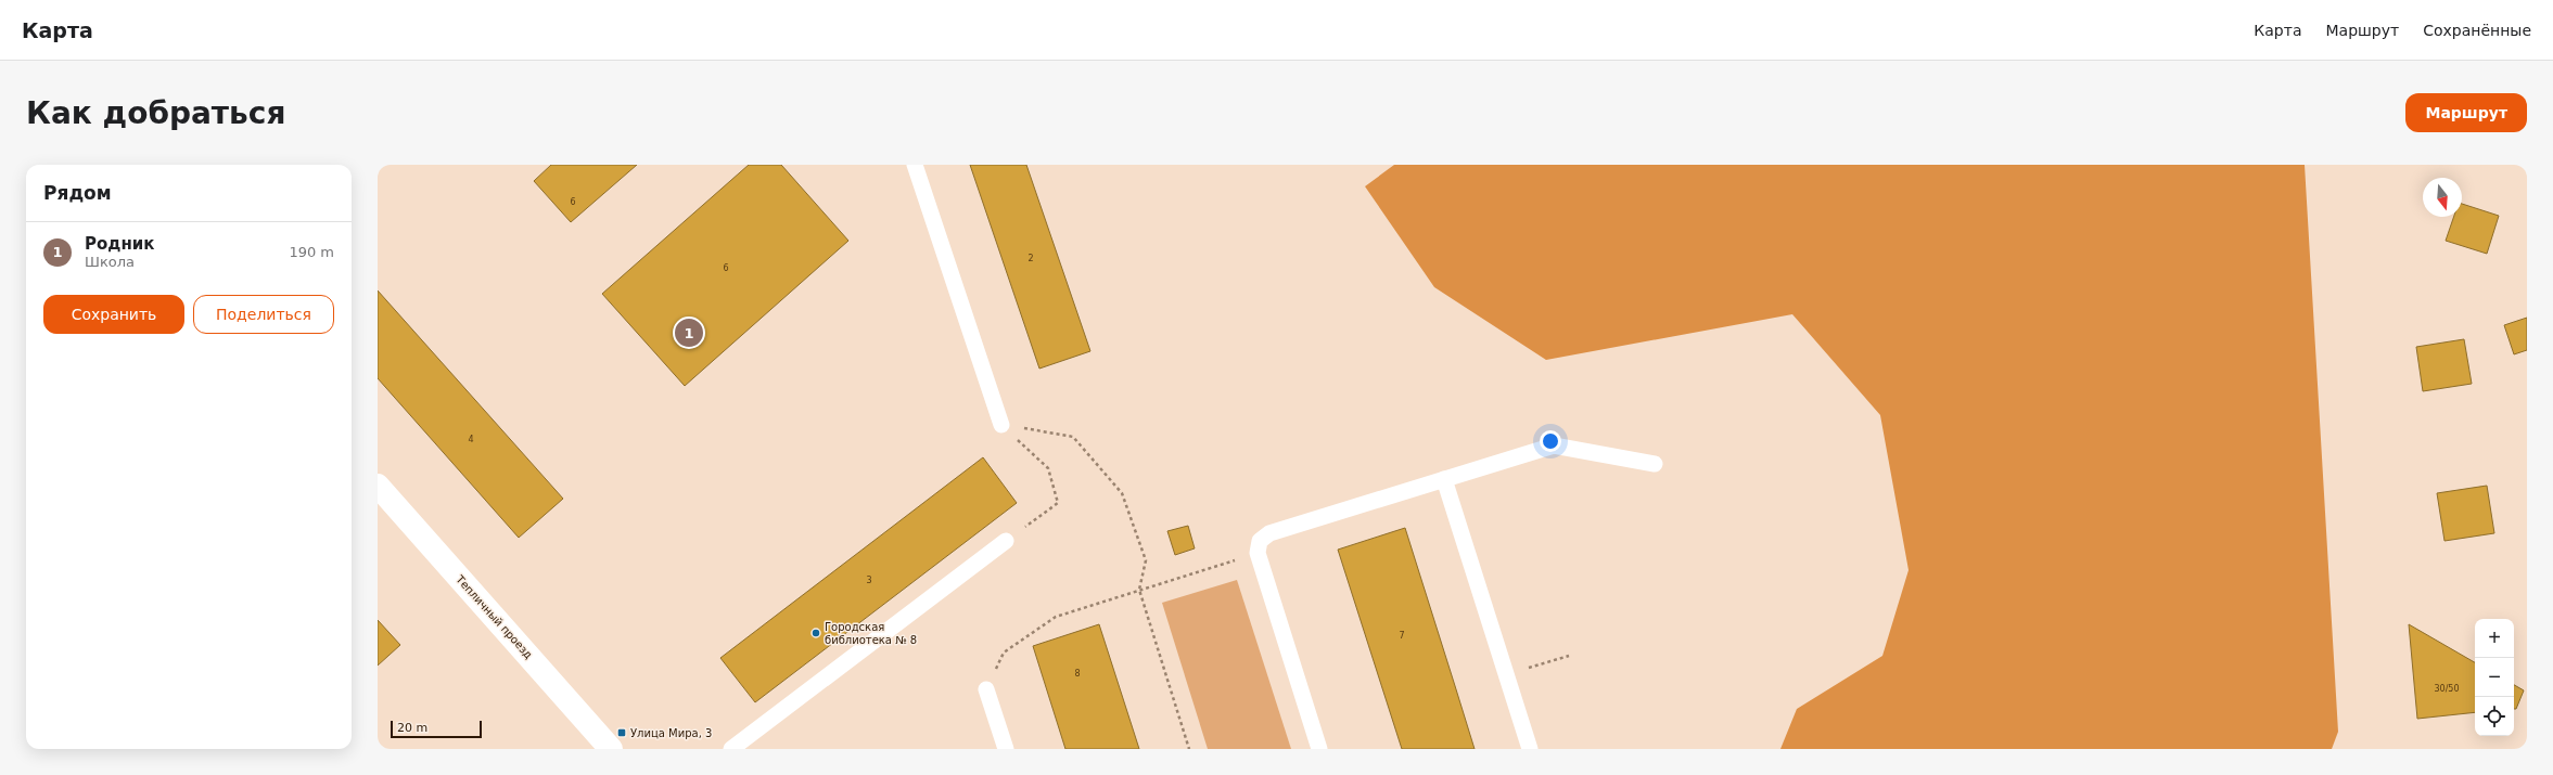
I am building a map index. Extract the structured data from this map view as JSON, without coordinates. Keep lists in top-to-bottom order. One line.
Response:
{"streets":{"street":["Тепличный проезд"]},"places":{"other":["Городская библиотека № 8"],"transit":["Улица Мира, 3"]},"house_numbers":["6","2","6","4","3","7","8","30/50"],"scale_bar":"20 m","north":"bottom","page":{"header":"Карта","nav":["Карта","Маршрут","Сохранённые"],"buttons":["Маршрут",["Сохранить","Поделиться"]],"title":"Как добраться","heading":"Рядом","list":[{"mark":"1","name":"Родник","note":"Школа","value":"190 m"}],"pins":"1","map_buttons":["+","−"],"scale":"20 m"}}
